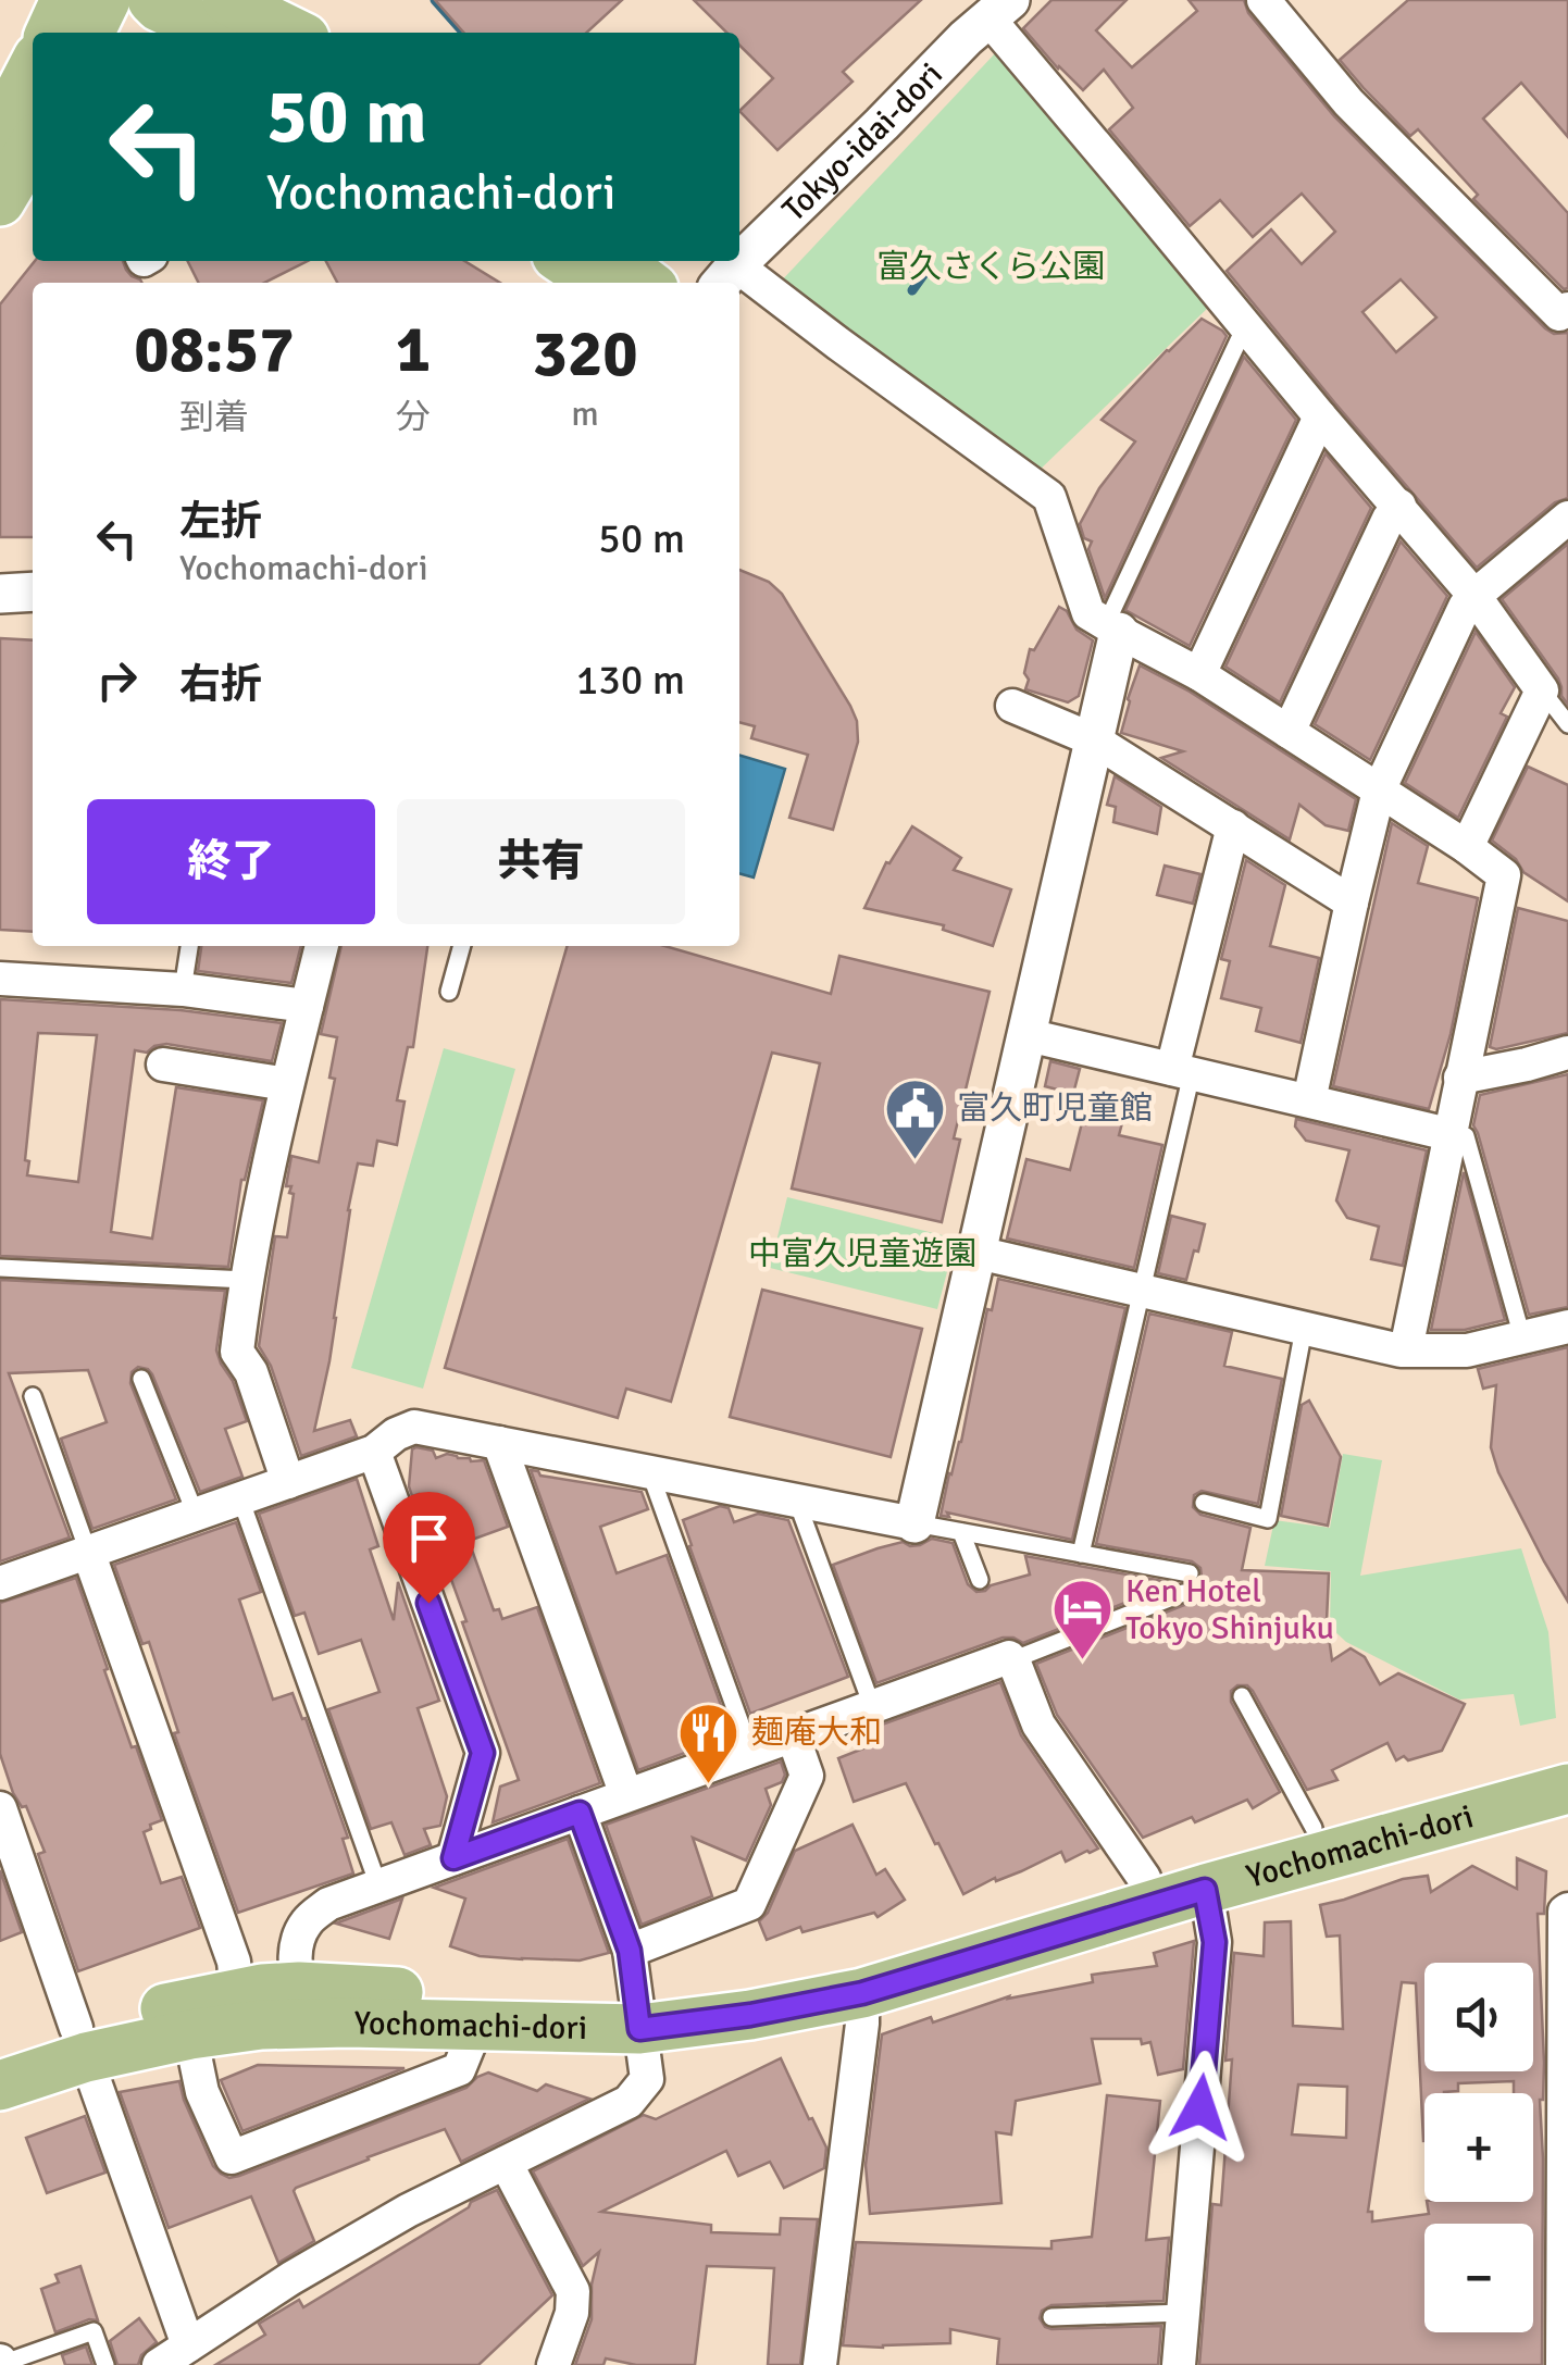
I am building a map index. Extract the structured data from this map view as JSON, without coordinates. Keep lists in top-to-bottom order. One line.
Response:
{"streets":{"main road":["Yochomachi-dori"],"street":["Tokyo-idai-dori"]},"parks":["富久さくら公園","中富久児童遊園"],"places":{"public building":["富久町児童館"],"hotel":["Ken Hotel Tokyo Shinjuku"],"restaurant":["麺庵大和"]},"page":{"turn":["50 m","Yochomachi-dori"],"eta":["08:57","到着","1","分","320","m"],"list":[{"name":"左折","note":"Yochomachi-dori","value":"50 m"},{"name":"右折","value":"130 m"}],"buttons":["終了","共有"],"map_buttons":["+","−"]}}
